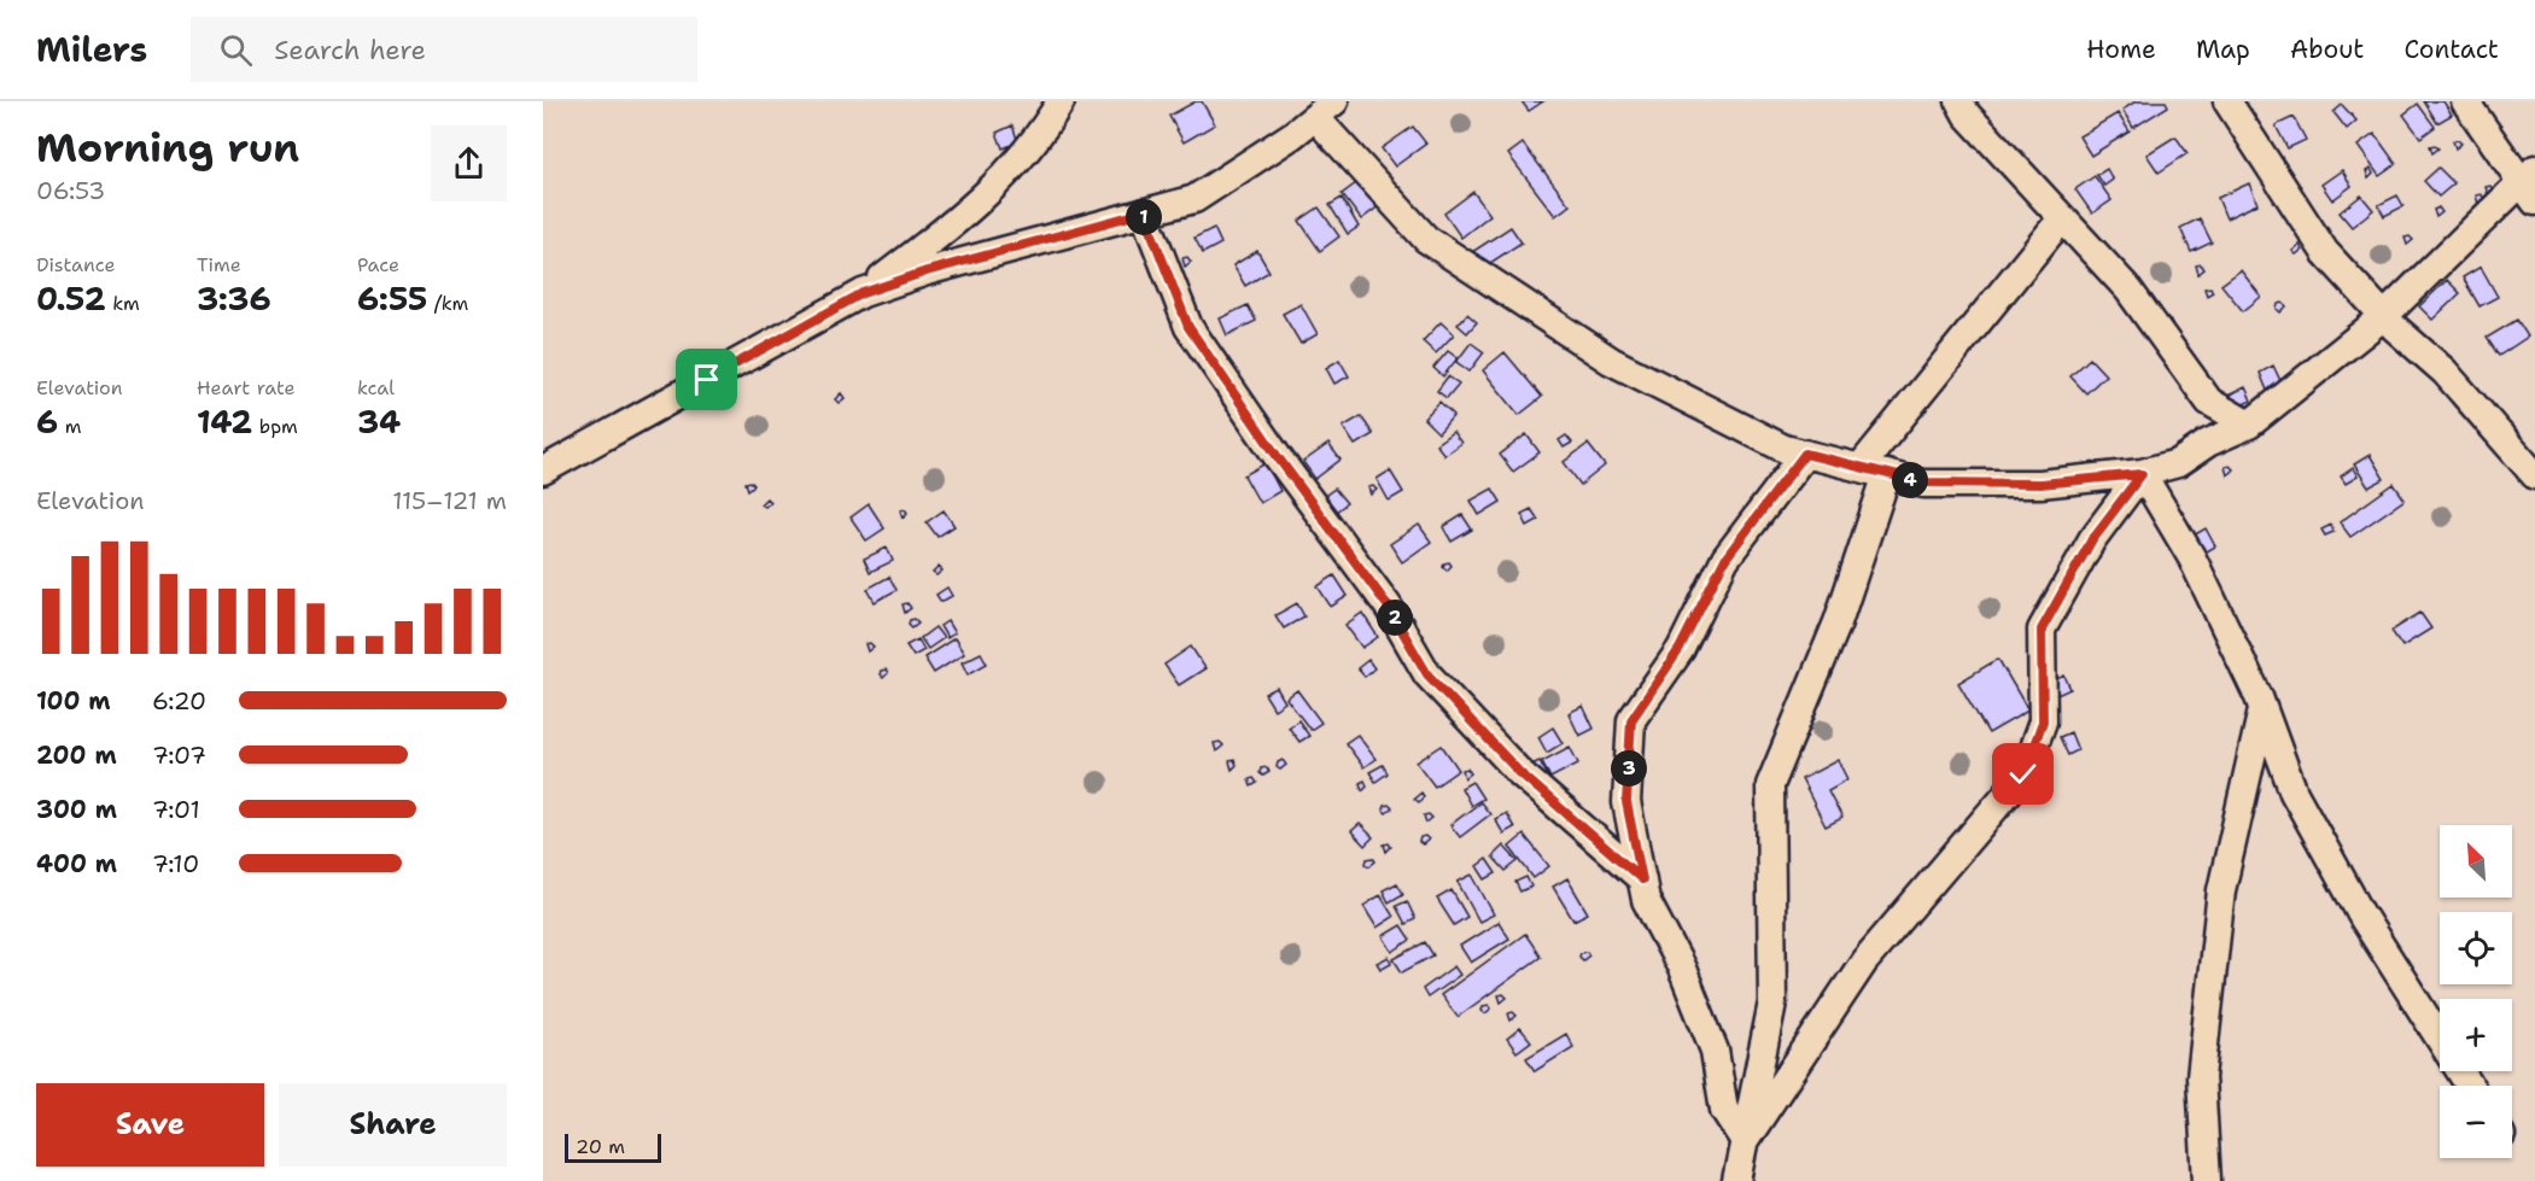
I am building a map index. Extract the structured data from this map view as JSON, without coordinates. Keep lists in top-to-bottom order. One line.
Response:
{"scale_bar":"20 m","north":"top left","page":{"header":"Milers","search":"Search here","nav":["Home","Map","About","Contact"],"heading":["Morning run","06:53"],"pins":["1","4","2","3"],"stats":[["Distance","0.52 km"],["Time","3:36"],["Pace","6:55 /km"],["Elevation","6 m"],["Heart rate","142 bpm"],["kcal","34"]],"chart":["Elevation","115–121 m"],"list":[{"name":"100 m","note":"6:20"},{"name":"200 m","note":"7:07"},{"name":"300 m","note":"7:01"},{"name":"400 m","note":"7:10"}],"map_buttons":["+","−"],"buttons":["Save","Share"],"scale":"20 m"}}
